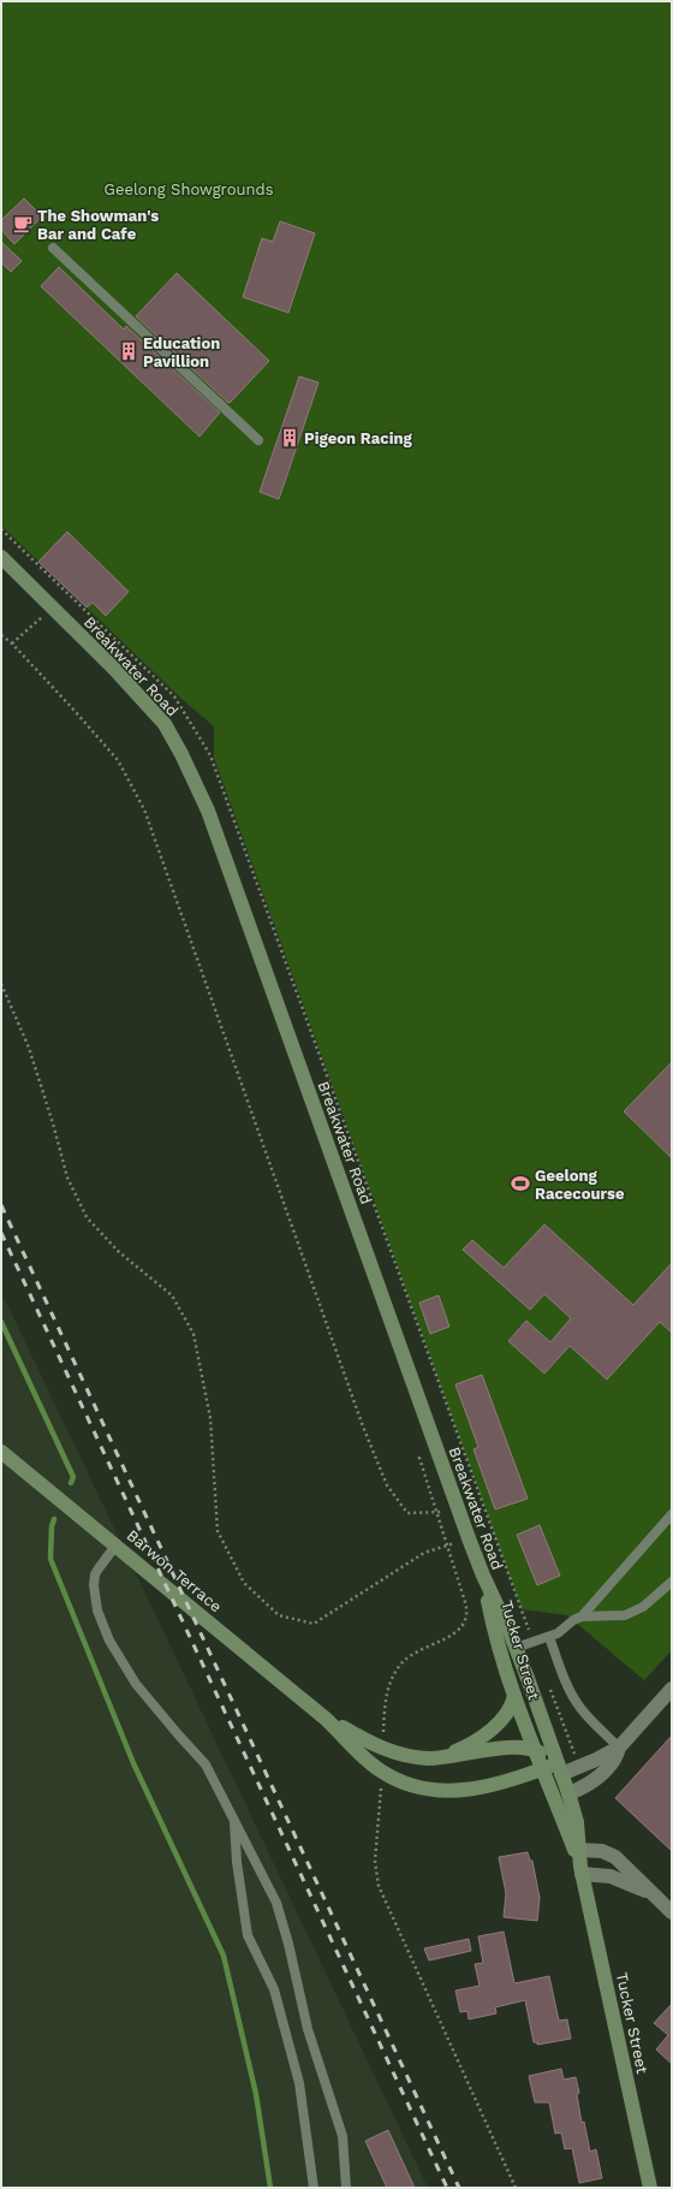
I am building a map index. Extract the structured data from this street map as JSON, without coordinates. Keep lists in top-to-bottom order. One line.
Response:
{"streets":{"street":["Breakwater Road","Barwon Terrace","Tucker Street"]},"crossings":[["Breakwater Road","Barwon Terrace"],["Breakwater Road","Tucker Street"],["Barwon Terrace","Tucker Street"]],"parks":["Geelong Showgrounds"],"places":{"cafe":["The Showman's Bar and Cafe"],"building":["Education Pavillion","Pigeon Racing"],"sports":["Geelong Racecourse"]}}
